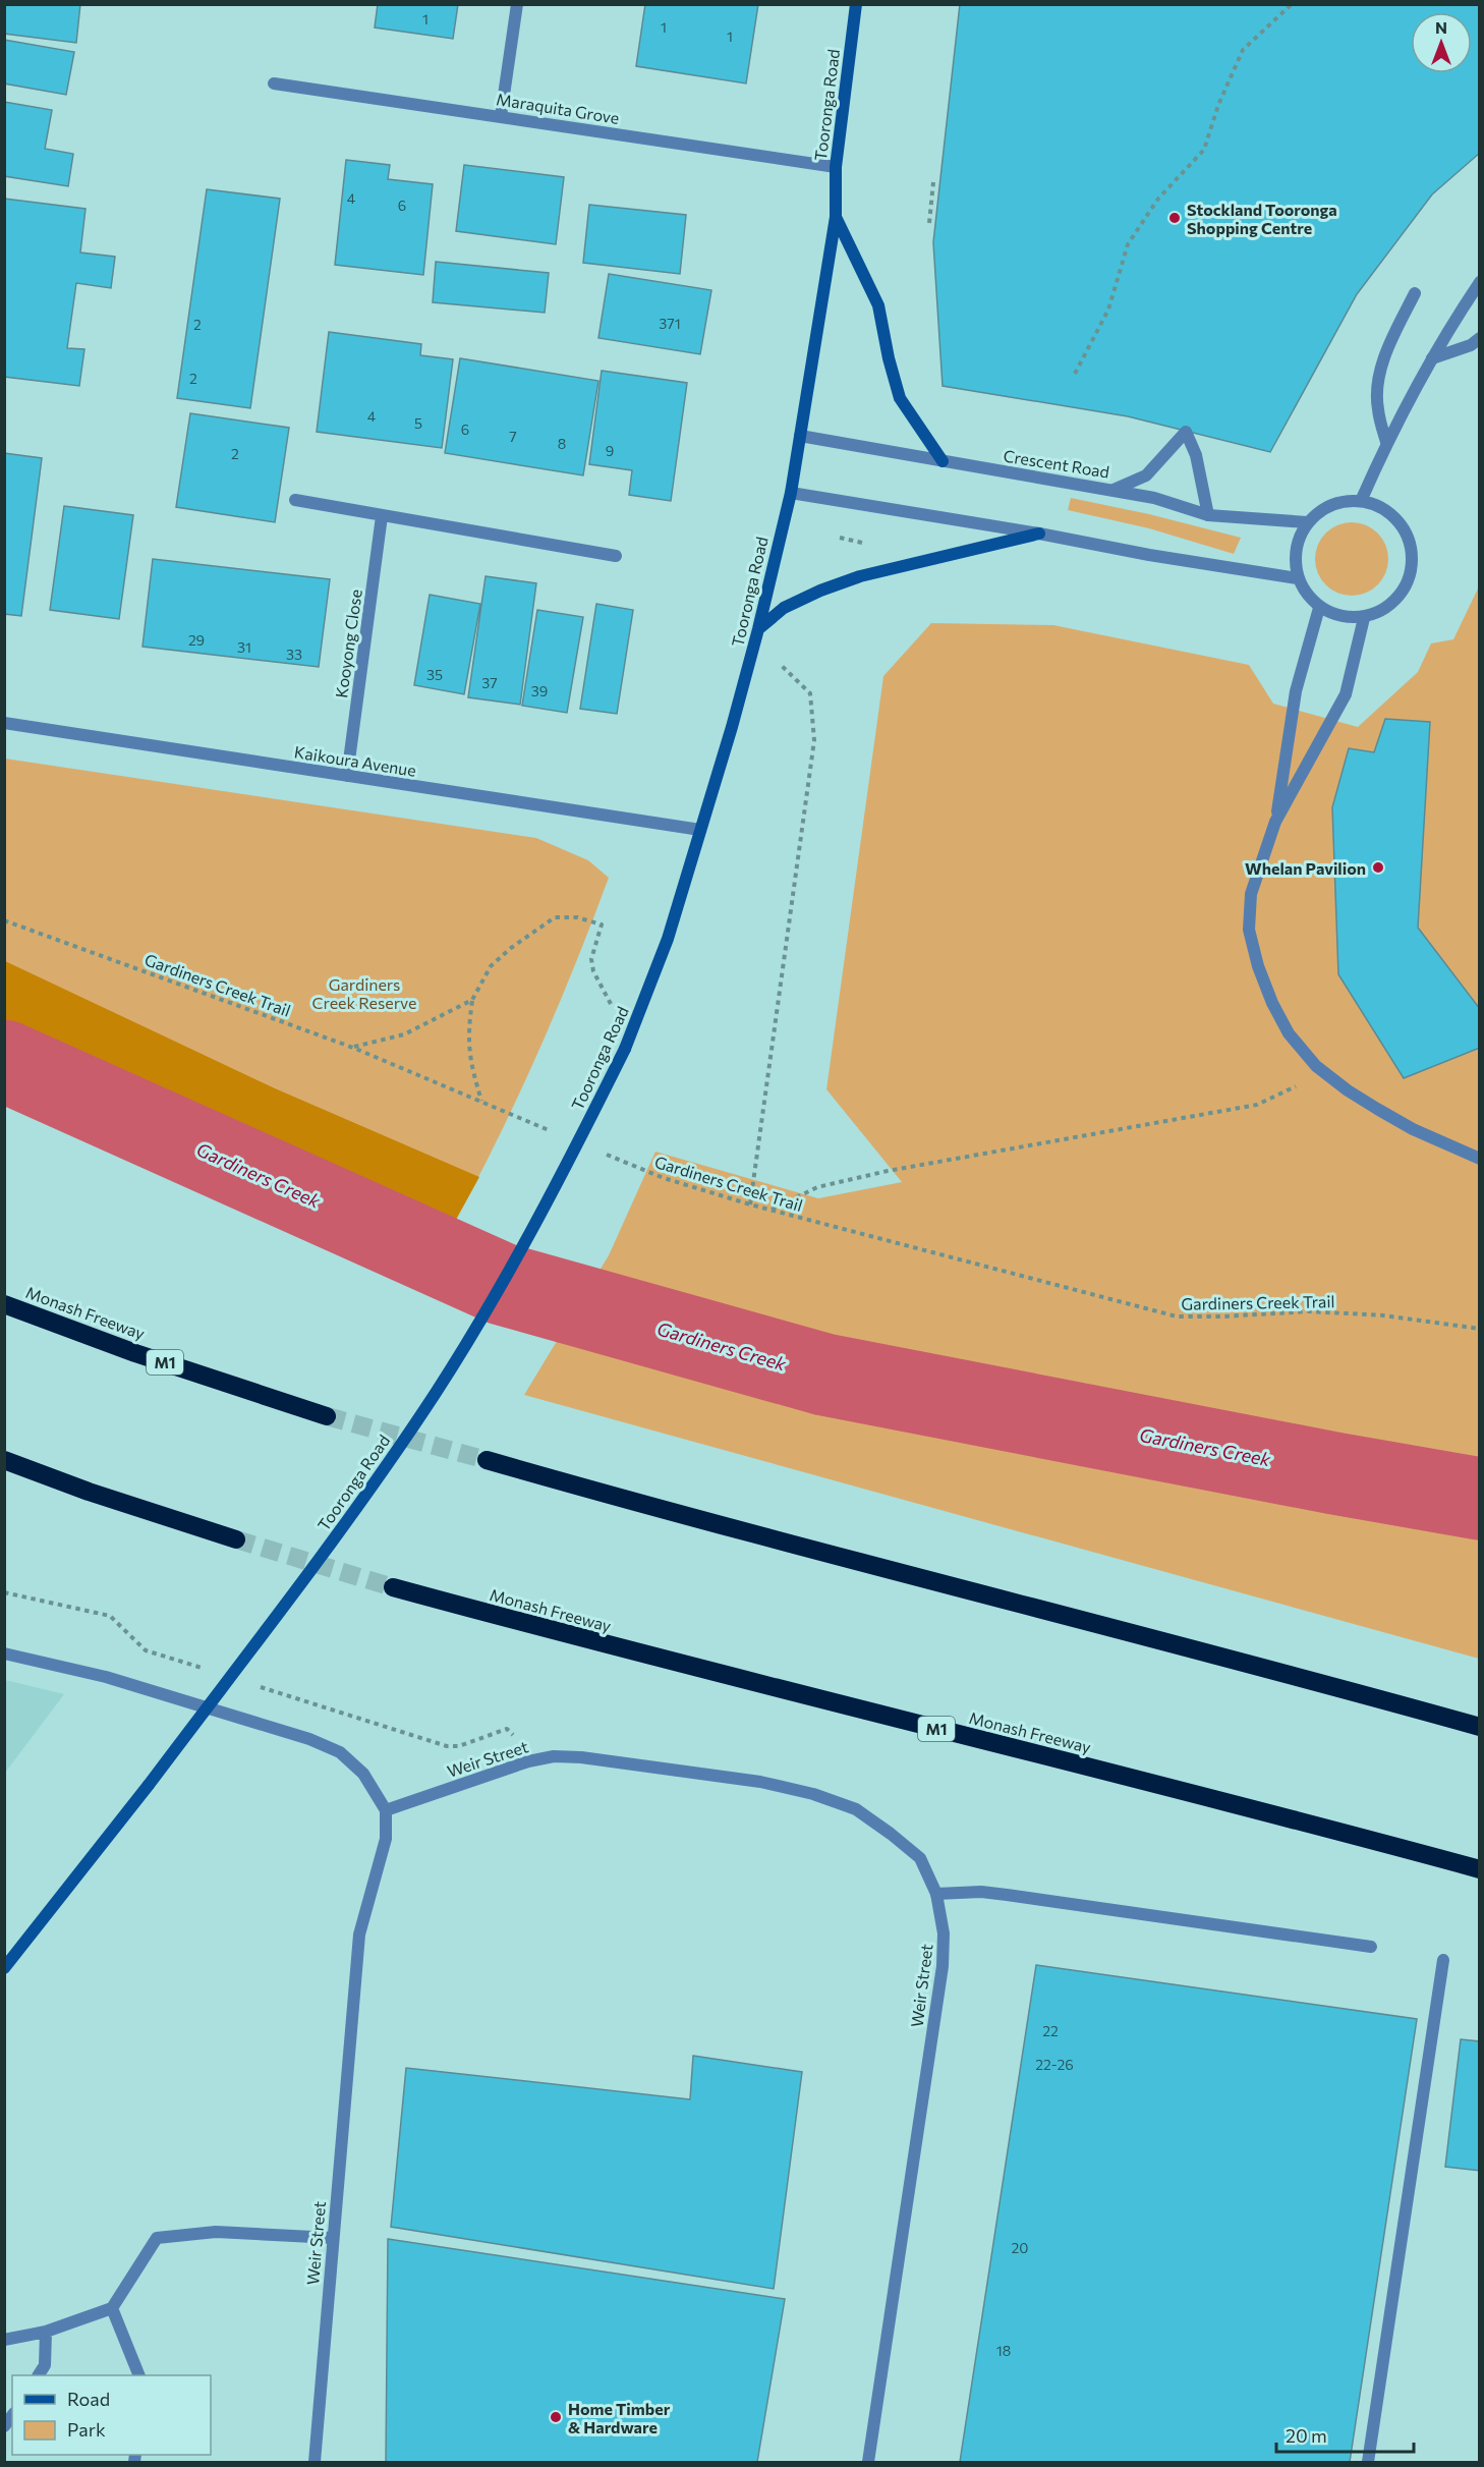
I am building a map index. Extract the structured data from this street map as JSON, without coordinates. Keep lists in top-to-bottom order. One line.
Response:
{"streets":{"highway":["Monash Freeway","M1"],"main road":["Tooronga Road"],"street":["Maraquita Grove","Crescent Road","Kooyong Close","Kaikoura Avenue","Weir Street"],"path":["Gardiners Creek Trail"]},"crossings":[["Tooronga Road","Maraquita Grove"],["Tooronga Road","Crescent Road"],["Tooronga Road","Kaikoura Avenue"],["Kooyong Close","Kaikoura Avenue"]],"water":["Gardiners Creek"],"parks":["Gardiners Creek Reserve"],"places":["Stockland Tooronga Shopping Centre","Whelan Pavilion","Home Timber & Hardware"],"house_numbers":["1","1","1","4","6","371","2","2","4","5","6","7","8","9","2","29","31","33","35","37","39","22","22-26","20","18"],"legend":["Road","Park"],"scale_bar":"20 m","north":"top"}
